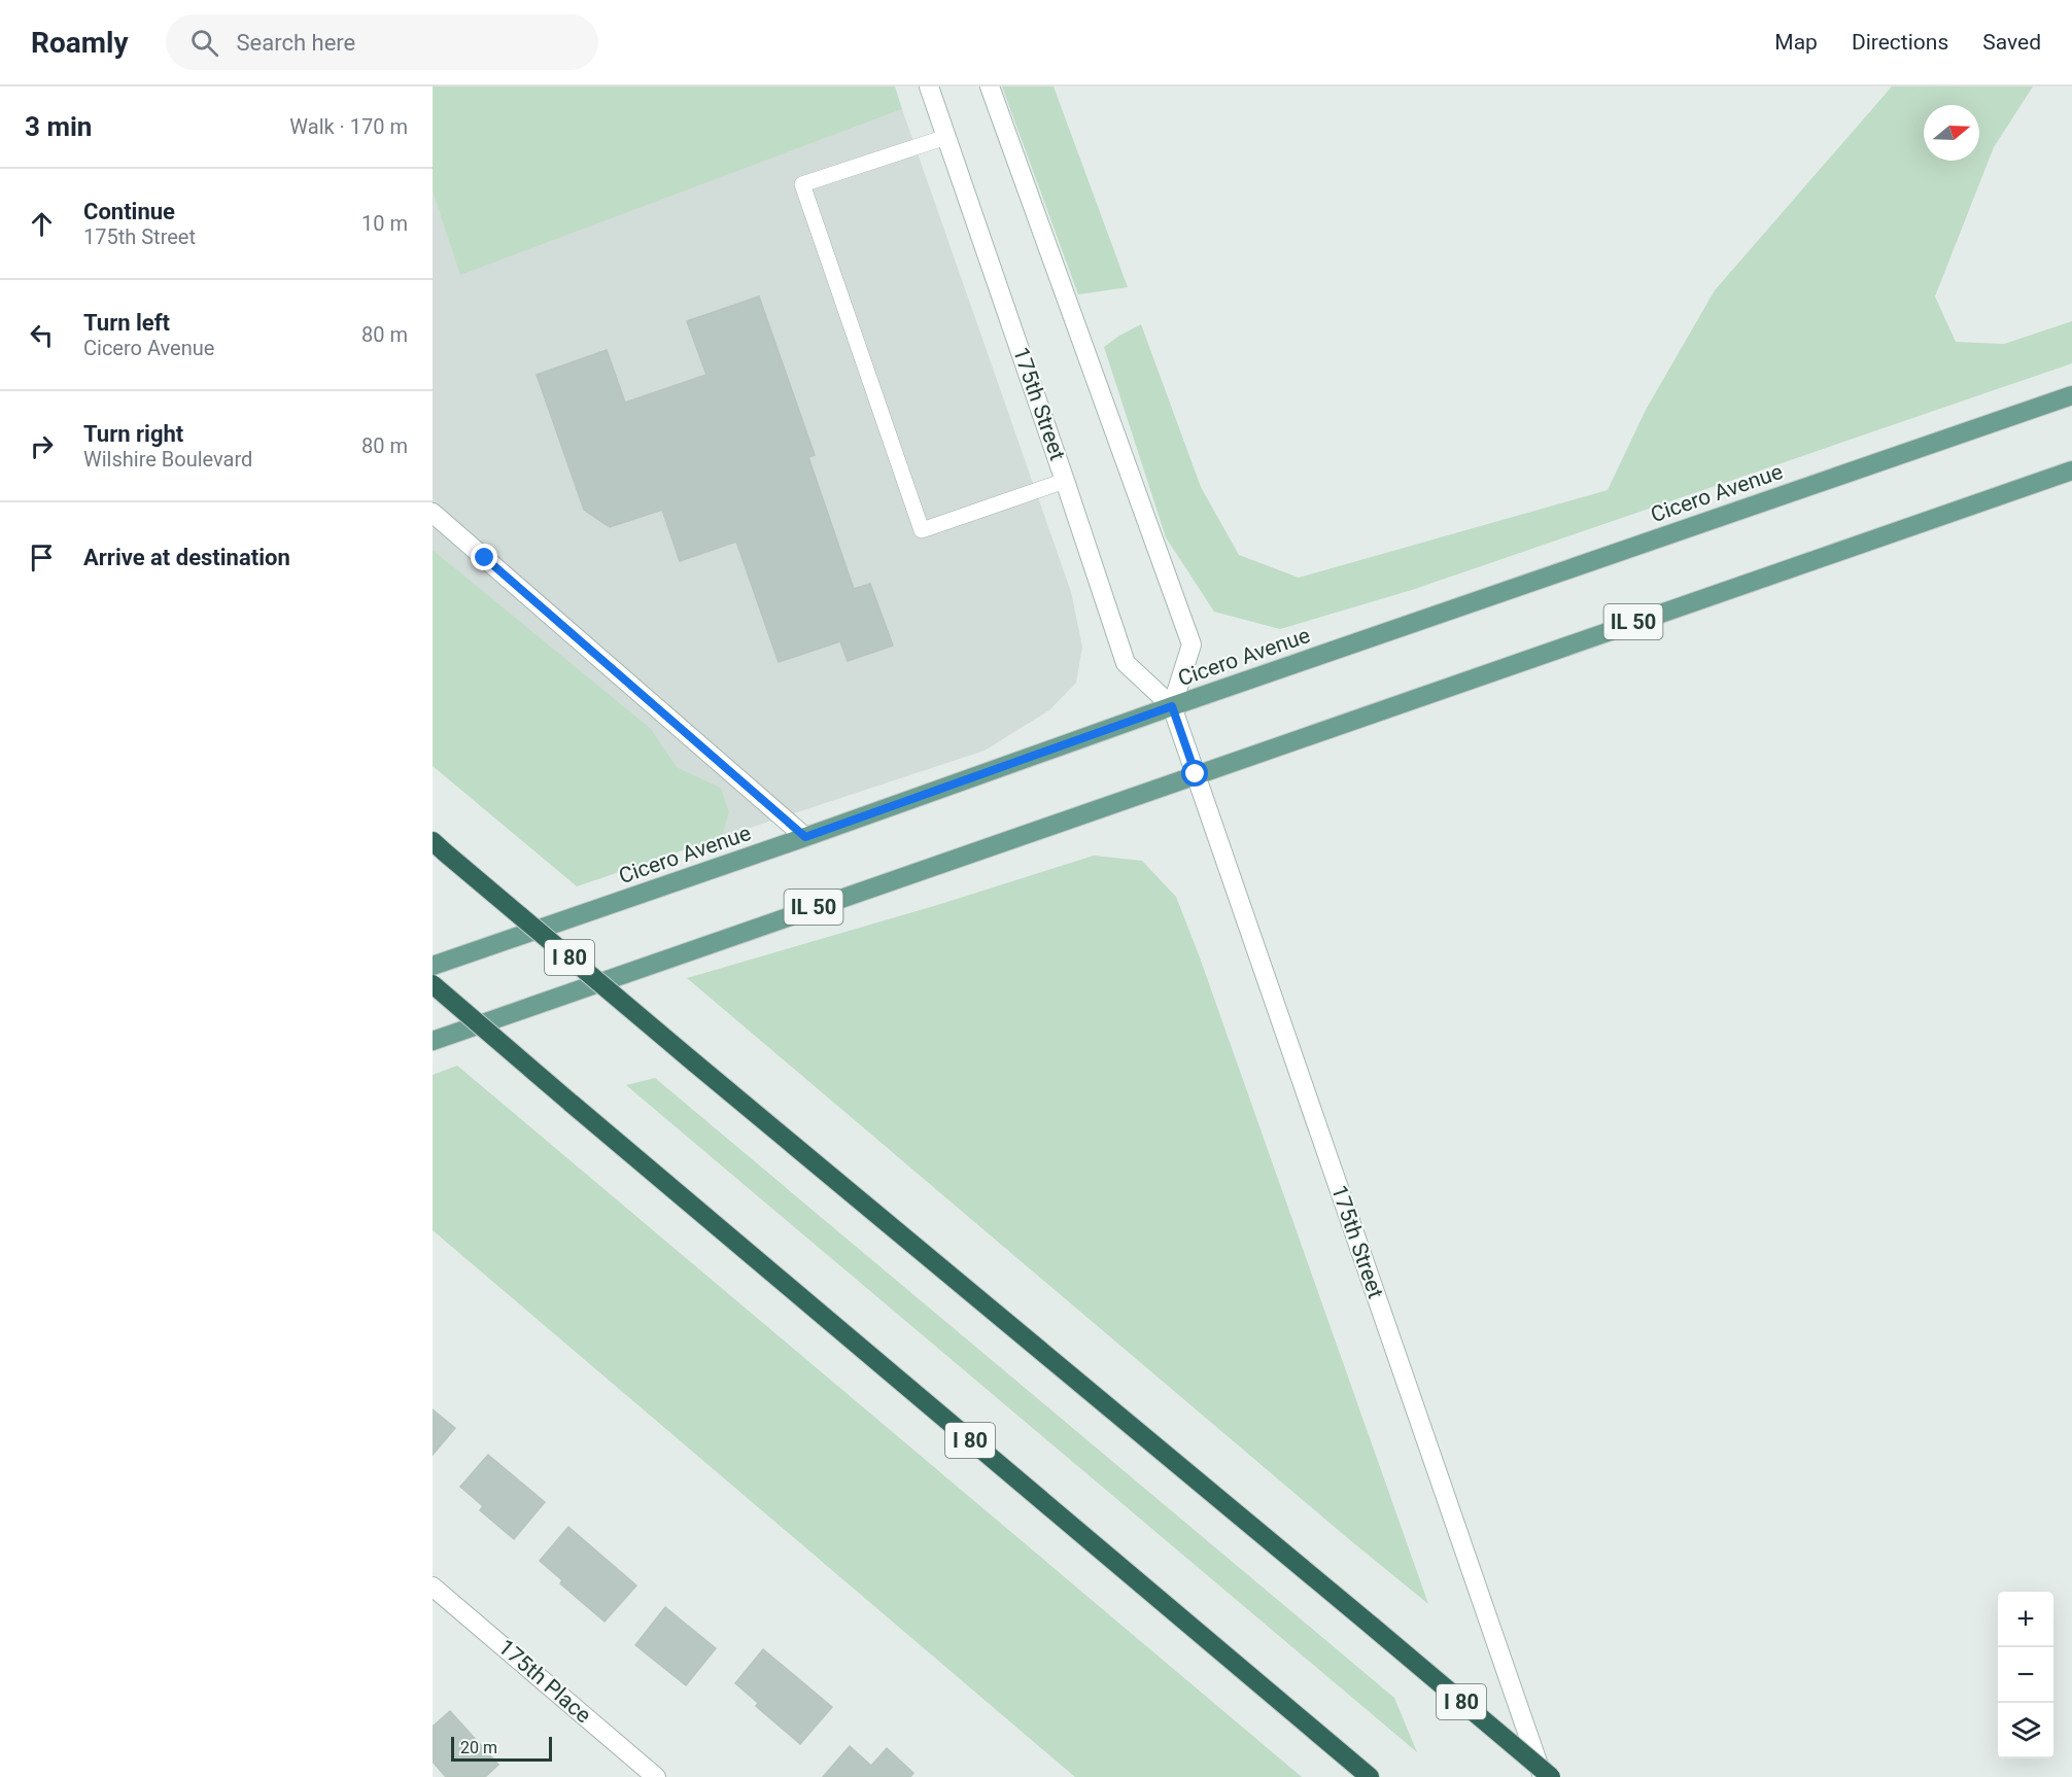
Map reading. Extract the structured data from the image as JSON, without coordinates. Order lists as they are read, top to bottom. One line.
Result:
{"streets":{"highway":["I 80"],"main road":["Cicero Avenue","IL 50"],"street":["175th Street","175th Place"]},"crossings":[["175th Street","Cicero Avenue"],["175th Street","IL 50"]],"scale_bar":"20 m","north":"right","page":{"header":"Roamly","search":"Search here","nav":["Map","Directions","Saved"],"heading":["3 min","Walk · 170 m"],"list":[["Continue","175th Street","10 m"],["Turn left","Cicero Avenue","80 m"],["Turn right","Wilshire Boulevard","80 m"],"Arrive at destination"],"map_buttons":["+","−"],"scale":"20 m"}}
